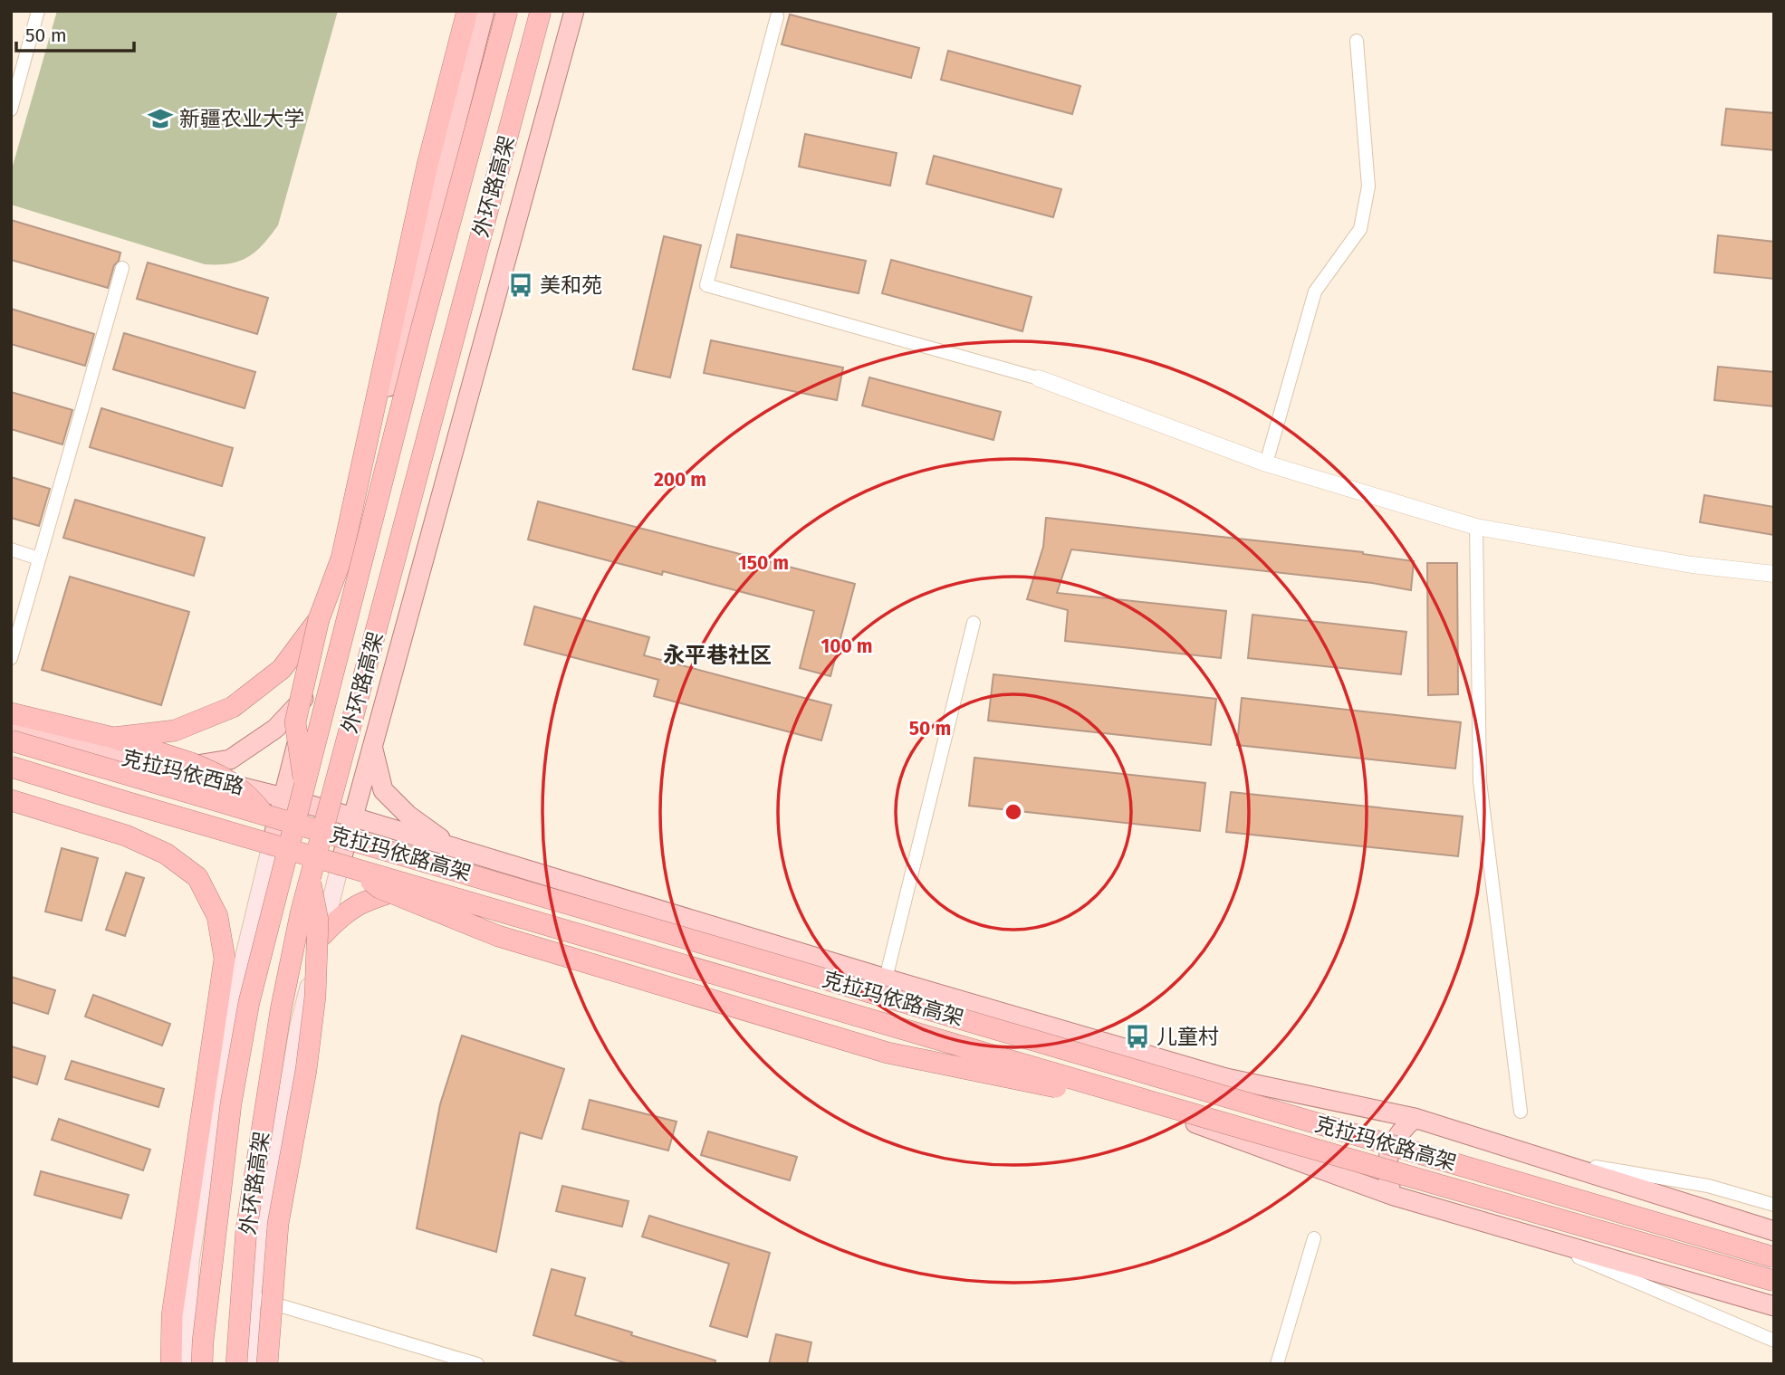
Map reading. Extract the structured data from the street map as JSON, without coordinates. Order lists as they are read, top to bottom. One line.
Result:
{"streets":{"highway":["外环路高架","克拉玛依路高架"],"main road":["克拉玛依西路"]},"crossings":[["克拉玛依西路","克拉玛依路高架"]],"districts":["永平巷社区"],"places":{"school or university":["新疆农业大学"],"bus stop":["美和苑","儿童村"]},"scale_bar":"50 m","rings":["200 m","150 m","100 m","50 m"]}
